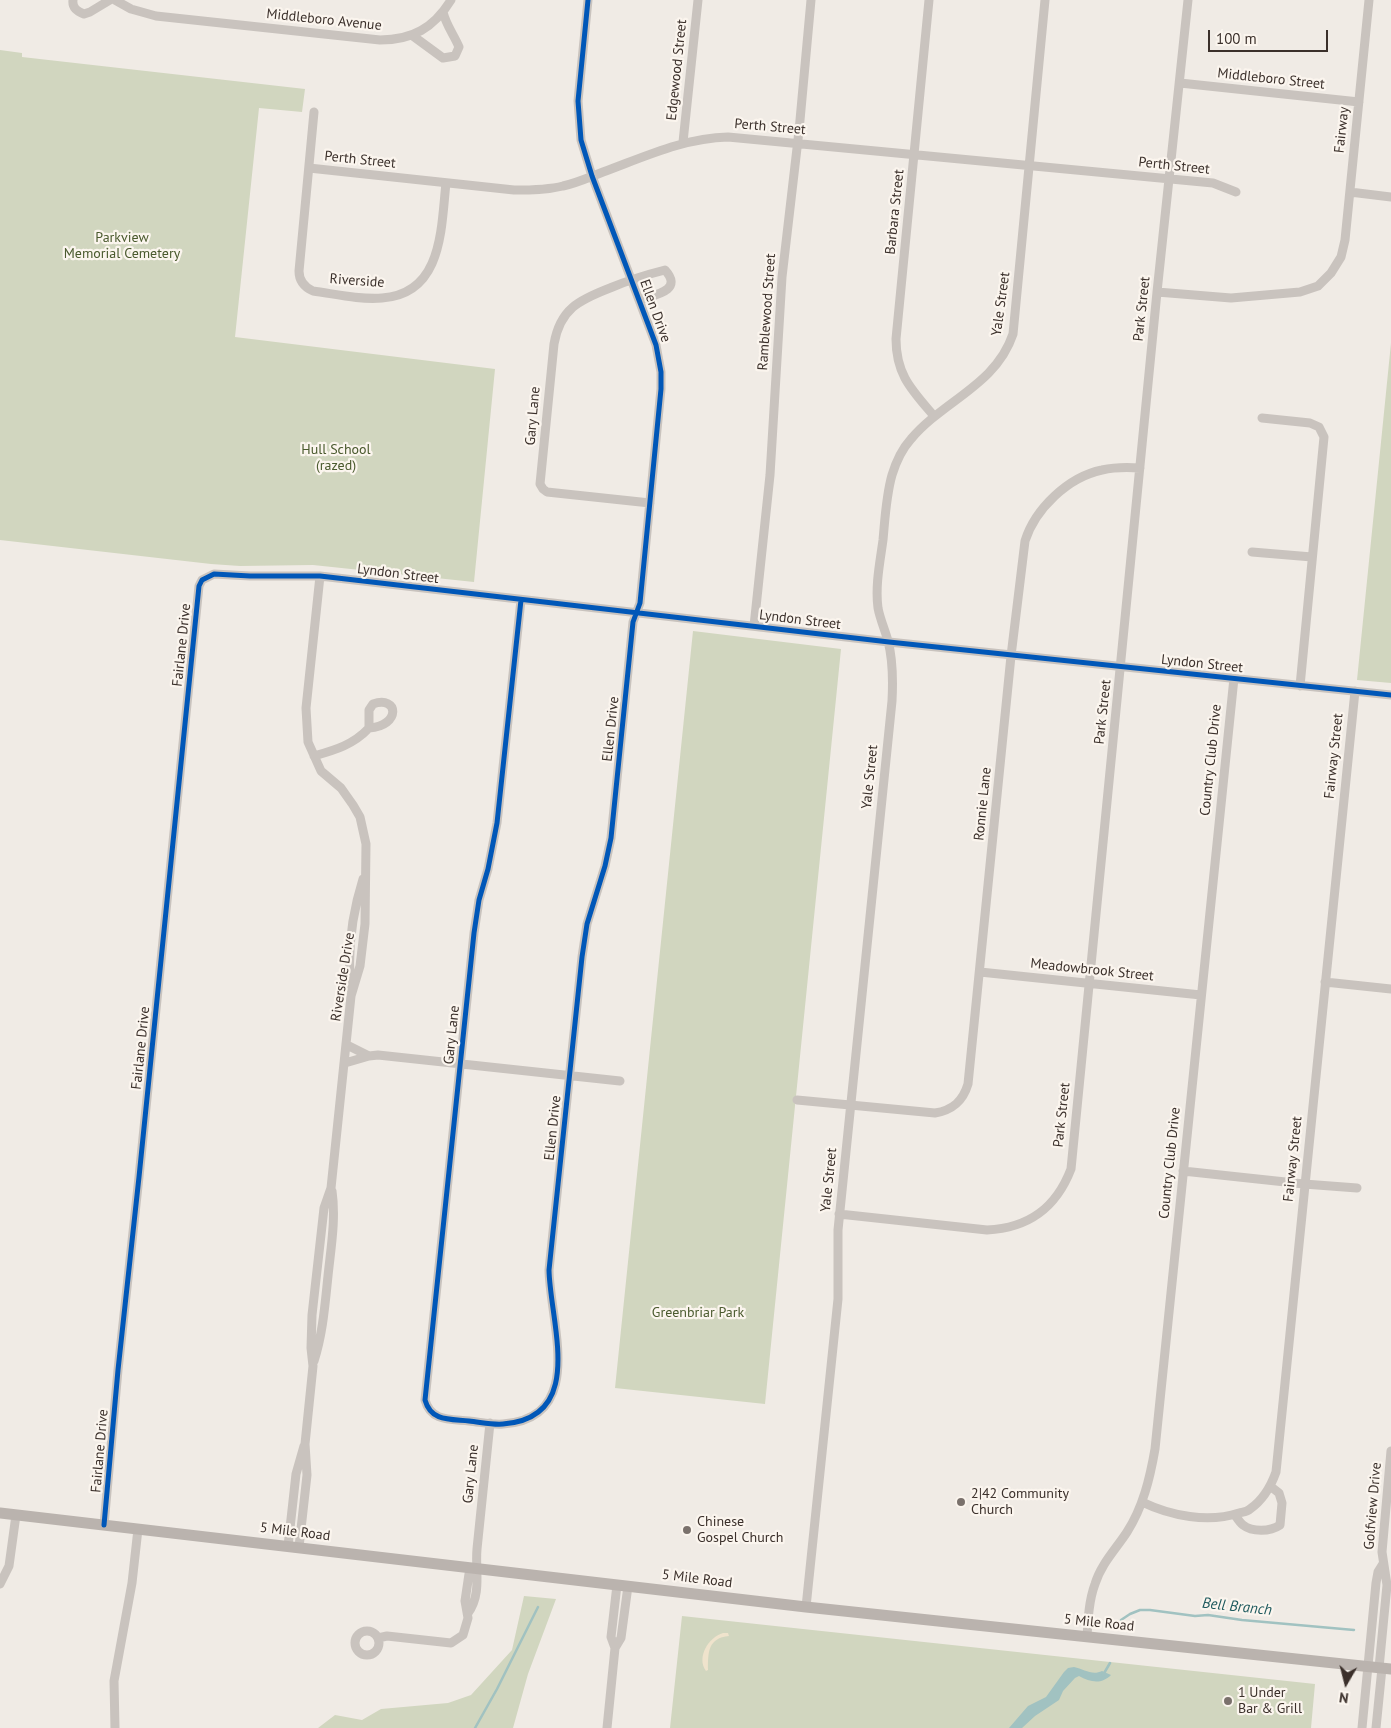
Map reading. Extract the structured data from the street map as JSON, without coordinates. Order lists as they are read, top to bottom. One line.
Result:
{"streets":{"main road":["5 Mile Road"],"street":["Middleboro Avenue","Edgewood Street","Middleboro Street","Perth Street","Fairway","Barbara Street","Riverside","Yale Street","Park Street","Ellen Drive","Ramblewood Street","Gary Lane","Lyndon Street","Fairlane Drive","Fairway Street","Country Club Drive","Ronnie Lane","Meadowbrook Street","Riverside Drive","Golfview Drive"]},"crossings":[["Edgewood Street","Perth Street"],["Middleboro Street","Fairway"],["Middleboro Street","Park Street"],["Perth Street","Barbara Street"],["Perth Street","Riverside"],["Perth Street","Yale Street"],["Perth Street","Park Street"],["Perth Street","Ellen Drive"],["Perth Street","Ramblewood Street"],["Fairway","Park Street"],["Barbara Street","Yale Street"],["Yale Street","Park Street"],["Yale Street","Lyndon Street"],["Yale Street","Ronnie Lane"],["Yale Street","5 Mile Road"],["Park Street","Lyndon Street"],["Park Street","Ronnie Lane"],["Park Street","Meadowbrook Street"],["Ellen Drive","Gary Lane"],["Ellen Drive","Lyndon Street"],["Ramblewood Street","Lyndon Street"],["Gary Lane","Lyndon Street"],["Gary Lane","5 Mile Road"],["Lyndon Street","Fairlane Drive"],["Lyndon Street","Fairway Street"],["Lyndon Street","Country Club Drive"],["Lyndon Street","Ronnie Lane"],["Lyndon Street","Riverside Drive"],["Fairlane Drive","5 Mile Road"],["Fairway Street","Country Club Drive"],["Country Club Drive","Meadowbrook Street"],["Country Club Drive","5 Mile Road"],["Ronnie Lane","Meadowbrook Street"],["Riverside Drive","5 Mile Road"],["Golfview Drive","5 Mile Road"]],"water":["Bell Branch"],"parks":["Parkview Memorial Cemetery","Hull School (razed)","Greenbriar Park"],"places":["2|42 Community Church","Chinese Gospel Church","1 Under Bar & Grill"],"scale_bar":"100 m","north":"bottom"}
